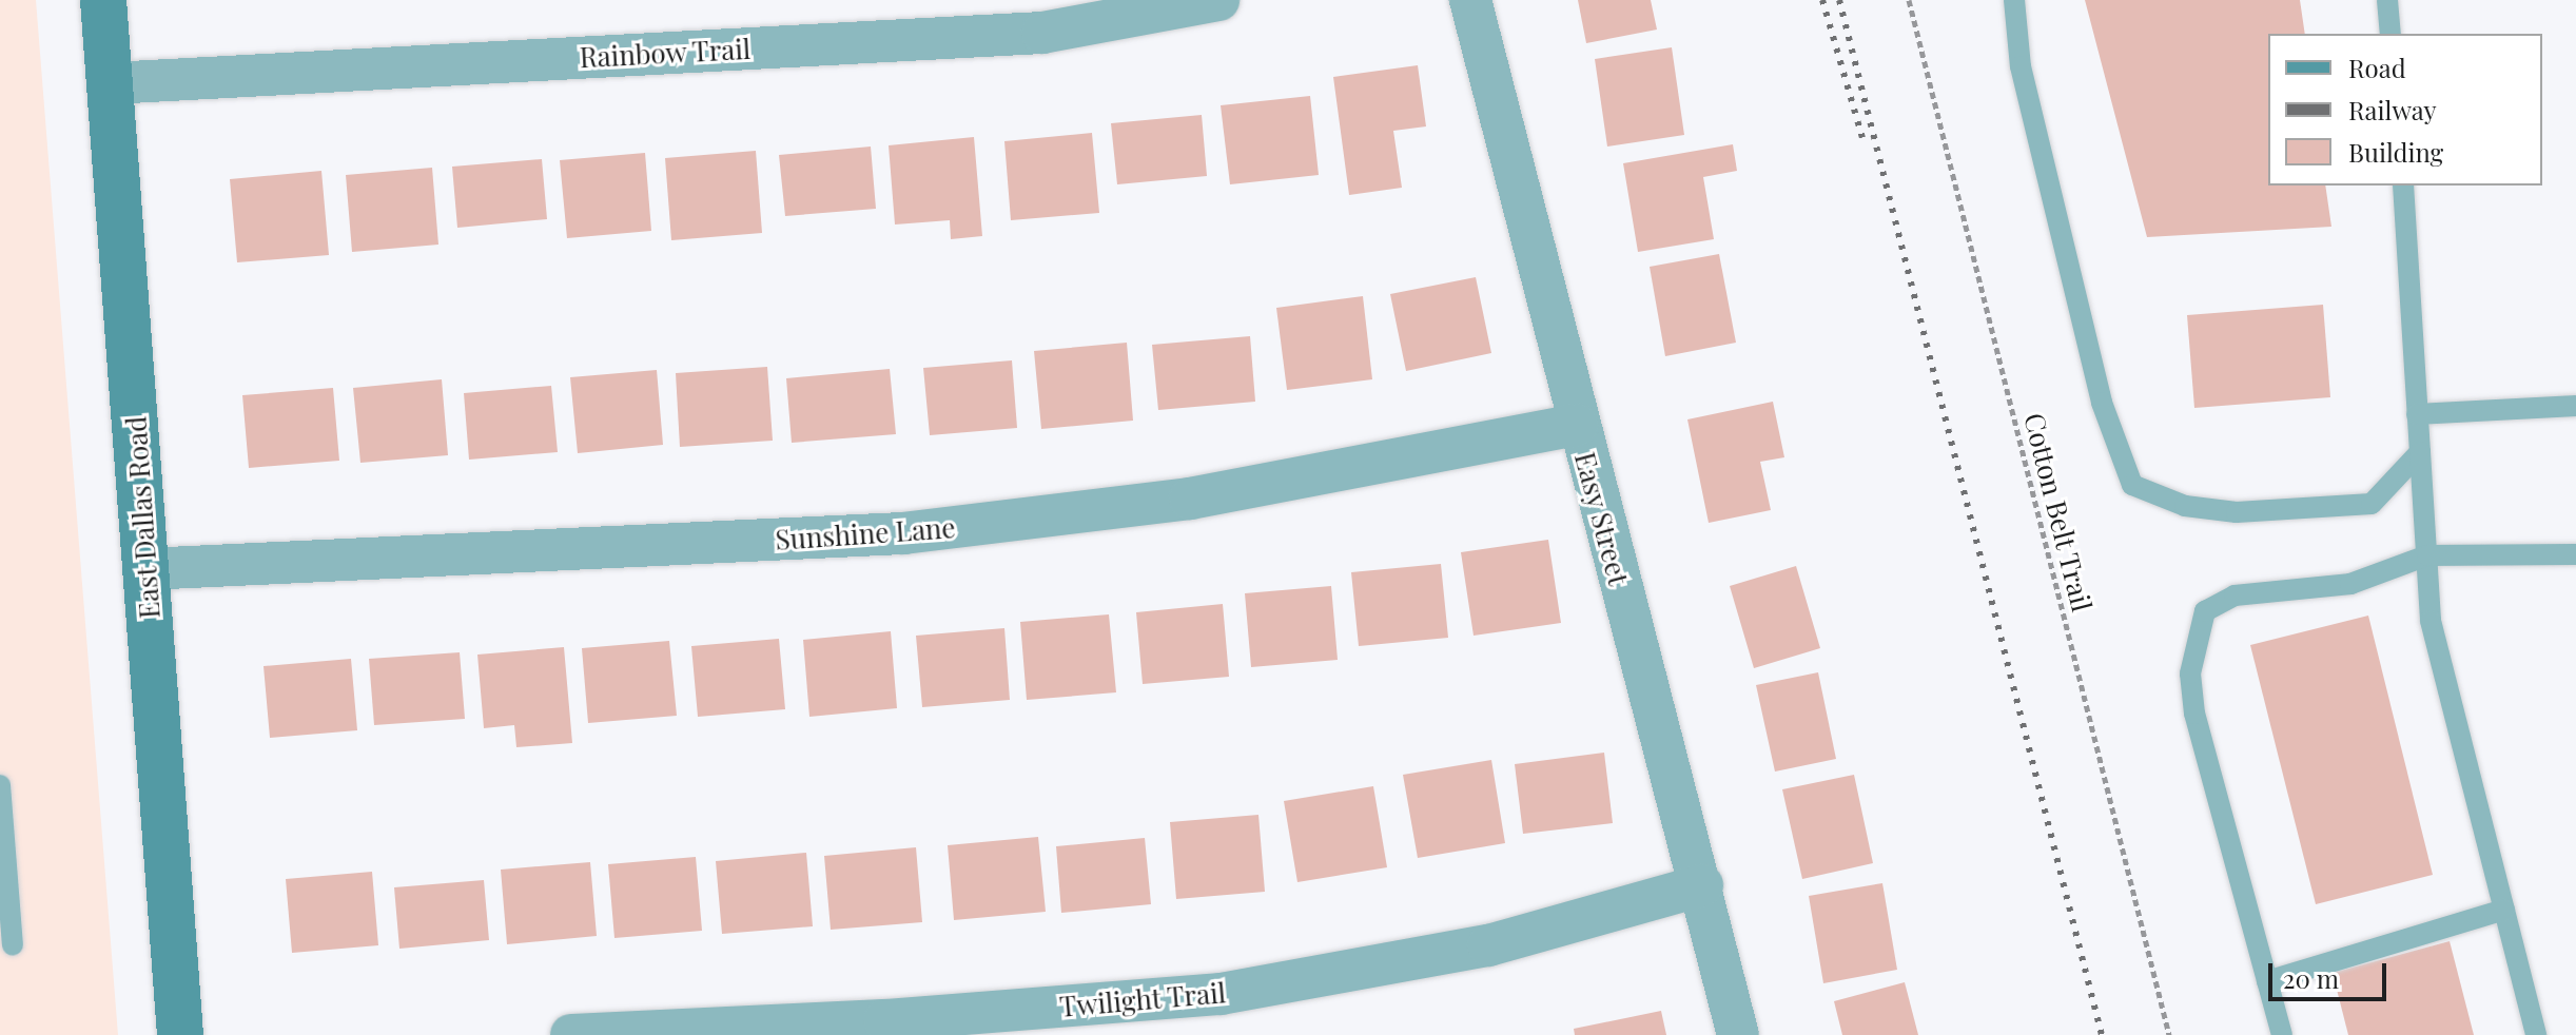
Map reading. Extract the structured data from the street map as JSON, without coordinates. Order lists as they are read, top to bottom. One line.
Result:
{"streets":{"main road":["East Dallas Road"],"street":["Rainbow Trail","Easy Street","Sunshine Lane","Twilight Trail"],"path":["Cotton Belt Trail"]},"crossings":[["Rainbow Trail","East Dallas Road"],["East Dallas Road","Sunshine Lane"],["Easy Street","Sunshine Lane"],["Easy Street","Twilight Trail"]],"legend":["Road","Railway","Building"],"scale_bar":"20 m"}
